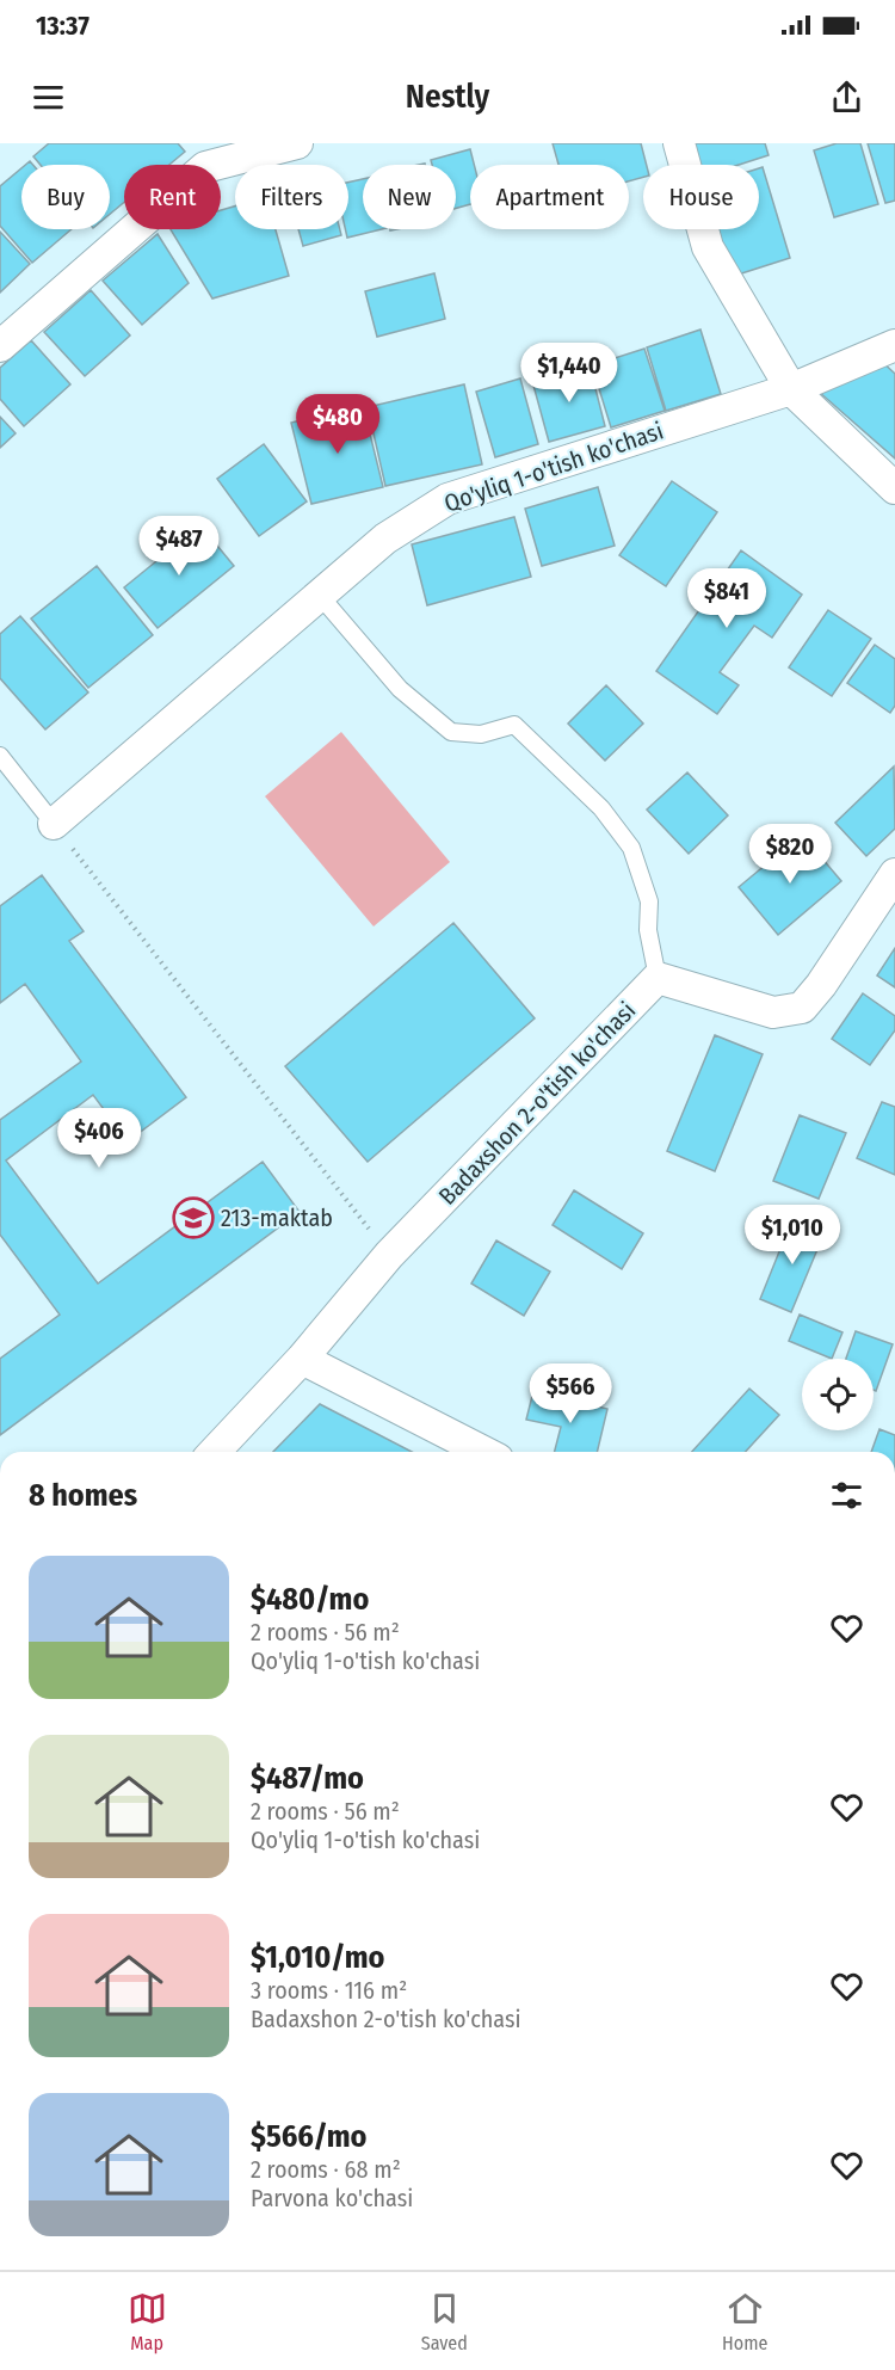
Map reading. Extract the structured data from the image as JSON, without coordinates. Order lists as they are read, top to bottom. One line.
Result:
{"streets":{"street":["Qo'yliq 1-o'tish ko'chasi","Badaxshon 2-o'tish ko'chasi"]},"places":{"school or university":["213-maktab"]},"page":{"status":"13:37","header":"Nestly","chip":["Buy","Rent","Filters","New","Apartment","House"],"price":["$1,440","$480","$487","$841","$820","$406","$1,010","$566"],"heading":"8 homes","list":[{"name":"$480/mo","note":"2 rooms · 56 m² · Qo'yliq 1-o'tish ko'chasi"},{"name":"$487/mo","note":"2 rooms · 56 m² · Qo'yliq 1-o'tish ko'chasi"},{"name":"$1,010/mo","note":"3 rooms · 116 m² · Badaxshon 2-o'tish ko'chasi"},{"name":"$566/mo","note":"2 rooms · 68 m² · Parvona ko'chasi"}],"tabs":["Map","Saved","Home"]}}
